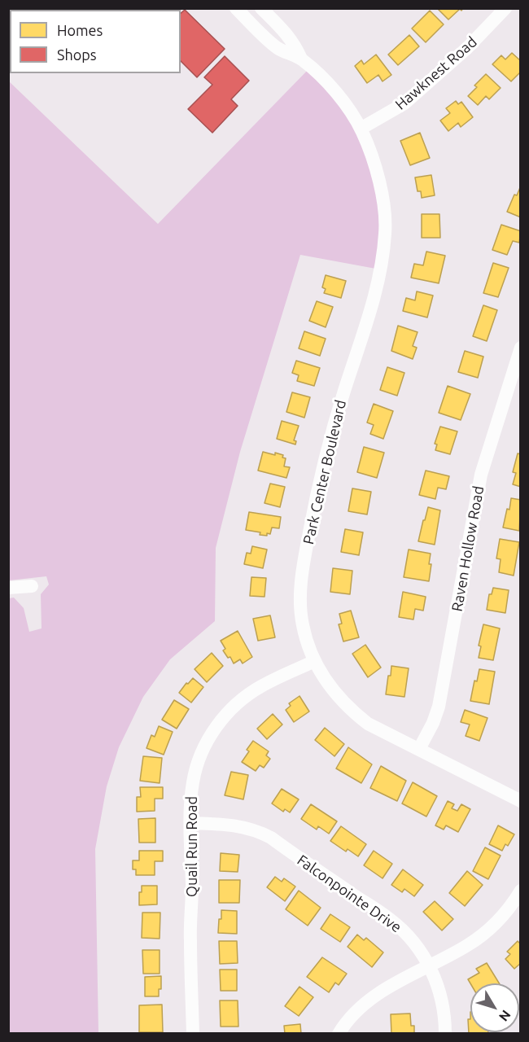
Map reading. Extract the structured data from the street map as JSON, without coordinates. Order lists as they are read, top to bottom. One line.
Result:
{"streets":{"street":["Hawknest Road","Park Center Boulevard","Raven Hollow Road","Quail Run Road","Falconpointe Drive"]},"crossings":[["Hawknest Road","Park Center Boulevard"],["Park Center Boulevard","Raven Hollow Road"],["Park Center Boulevard","Quail Run Road"],["Quail Run Road","Falconpointe Drive"]],"legend":["Homes","Shops"],"north":"bottom right"}
